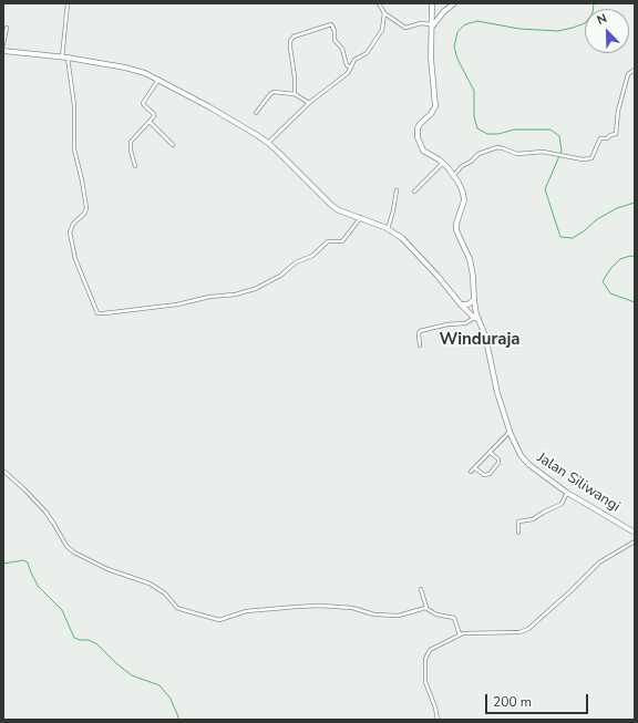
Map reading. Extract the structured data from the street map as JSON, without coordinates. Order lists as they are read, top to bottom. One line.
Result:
{"streets":{"main road":["Jalan Siliwangi"]},"districts":["Winduraja"],"scale_bar":"200 m","north":"top left"}
